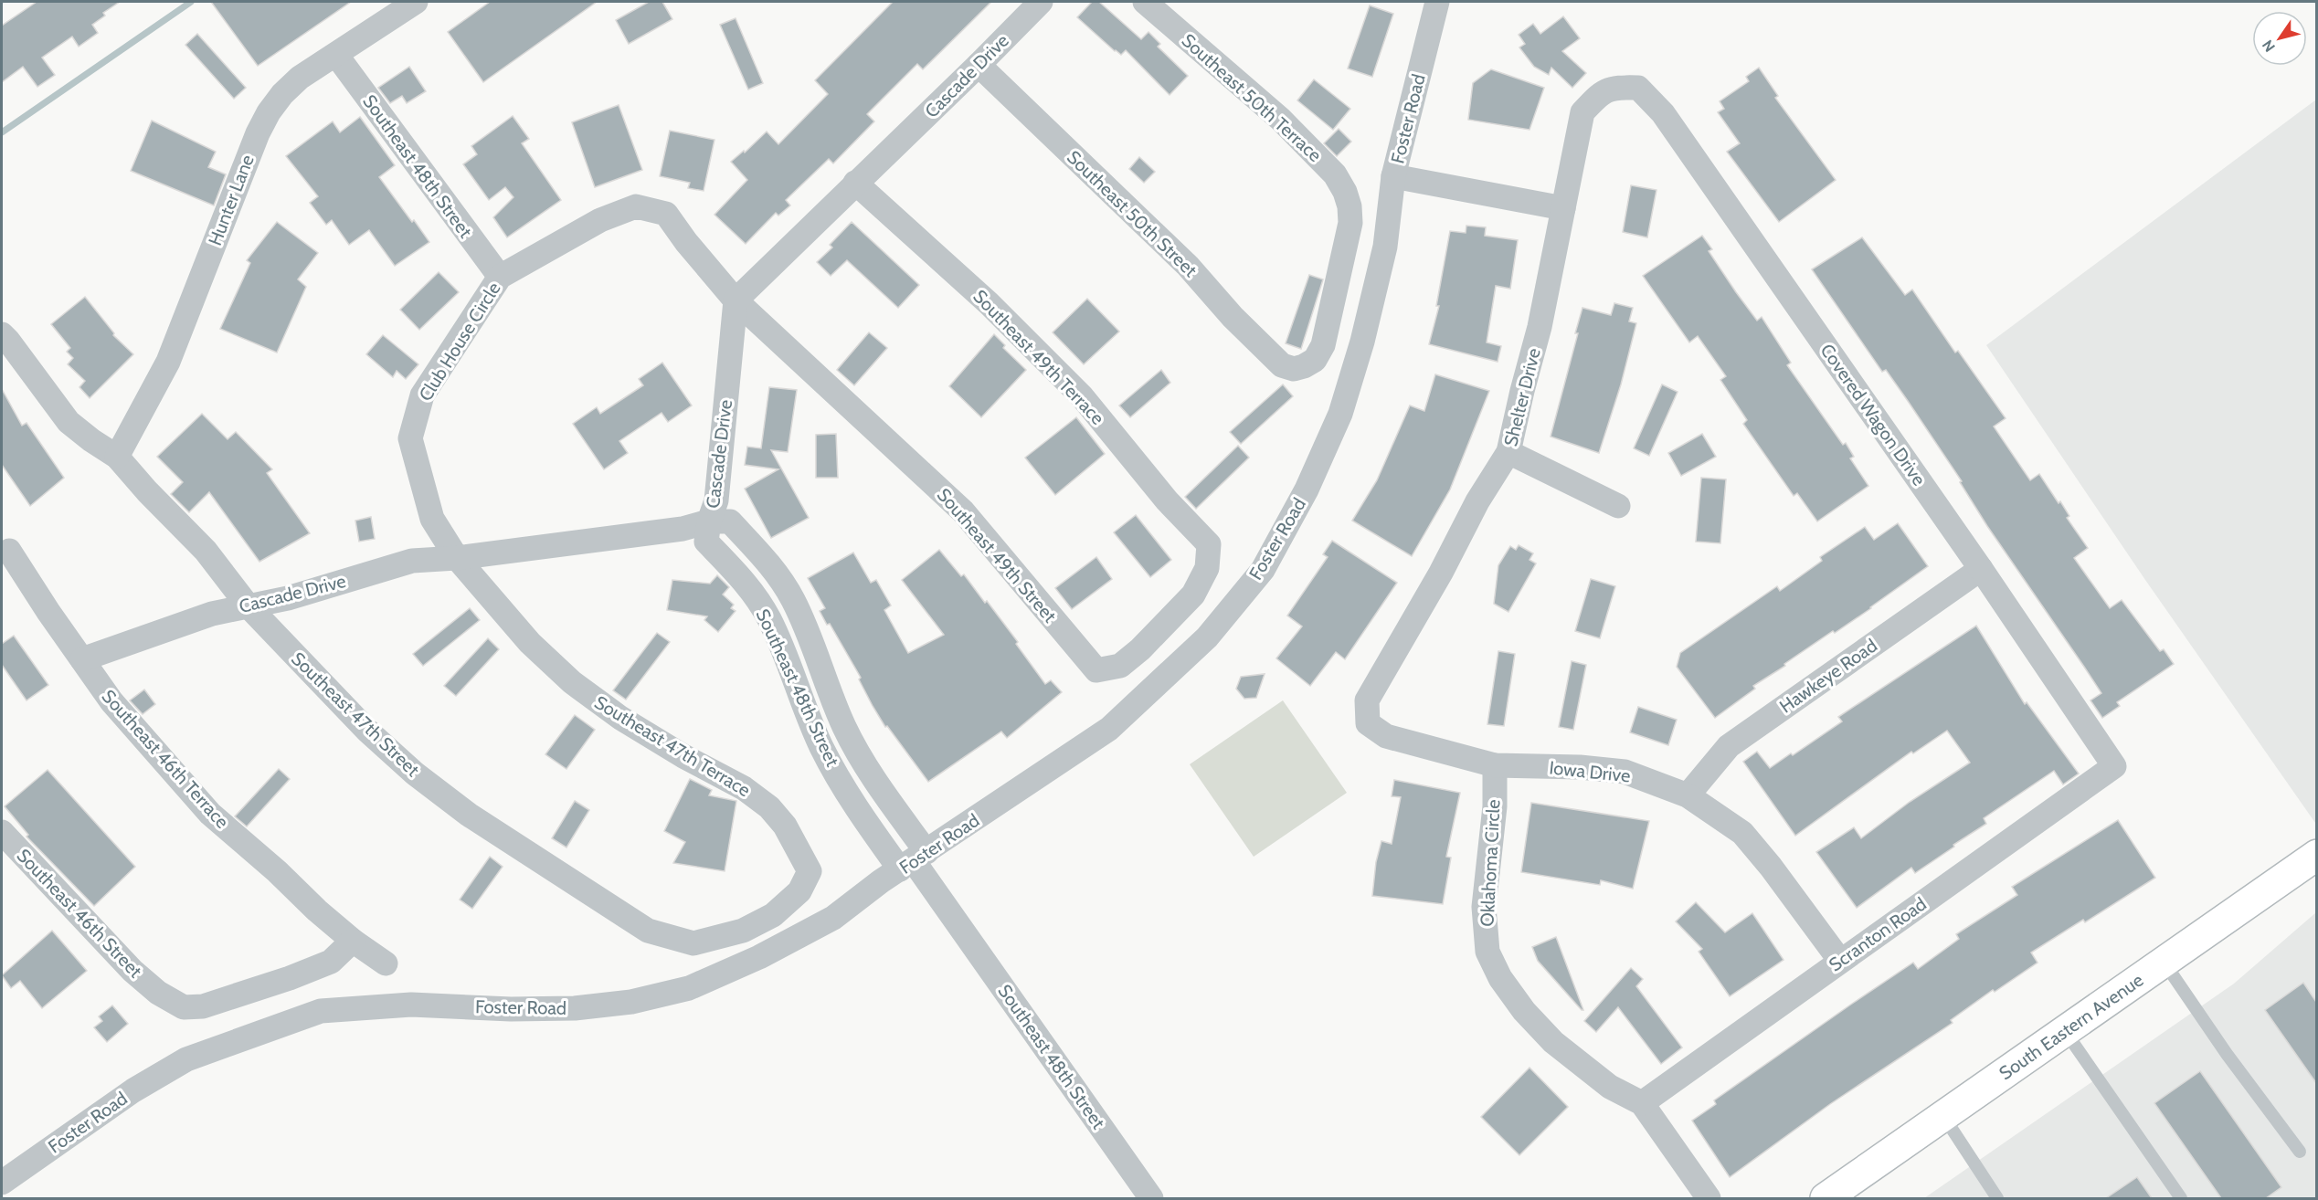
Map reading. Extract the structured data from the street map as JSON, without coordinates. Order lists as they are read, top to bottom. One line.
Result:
{"streets":{"main road":["South Eastern Avenue"],"street":["Cascade Drive","Southeast 50th Terrace","Foster Road","Southeast 48th Street","Hunter Lane","Southeast 50th Street","Club House Circle","Southeast 49th Terrace","Shelter Drive","Covered Wagon Drive","Southeast 49th Street","Hawkeye Road","Southeast 47th Street","Southeast 47th Terrace","Southeast 46th Terrace","Iowa Drive","Oklahoma Circle","Southeast 46th Street","Scranton Road"]},"crossings":[["Cascade Drive","Southeast 48th Street"],["Cascade Drive","Southeast 50th Street"],["Cascade Drive","Club House Circle"],["Cascade Drive","Southeast 49th Terrace"],["Cascade Drive","Southeast 49th Street"],["Cascade Drive","Southeast 47th Street"],["Cascade Drive","Southeast 47th Terrace"],["Cascade Drive","Southeast 46th Terrace"],["Southeast 50th Terrace","Southeast 50th Street"],["Foster Road","Southeast 48th Street"],["Southeast 48th Street","Hunter Lane"],["Southeast 48th Street","Club House Circle"],["Hunter Lane","Southeast 47th Street"],["Club House Circle","Southeast 49th Street"],["Club House Circle","Southeast 47th Terrace"],["Southeast 49th Terrace","Southeast 49th Street"],["Shelter Drive","Covered Wagon Drive"],["Shelter Drive","Iowa Drive"],["Covered Wagon Drive","Hawkeye Road"],["Covered Wagon Drive","Scranton Road"],["Hawkeye Road","Iowa Drive"],["Southeast 47th Street","Southeast 47th Terrace"],["Southeast 46th Terrace","Southeast 46th Street"],["Iowa Drive","Oklahoma Circle"],["Iowa Drive","Scranton Road"],["Oklahoma Circle","Scranton Road"]],"north":"bottom left"}
